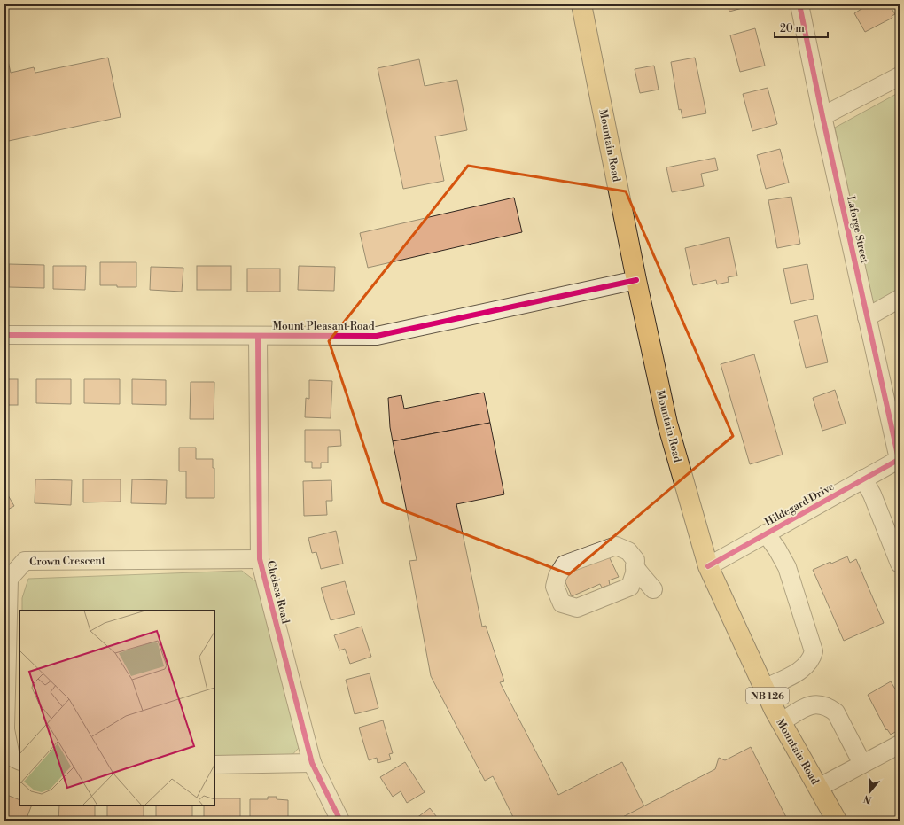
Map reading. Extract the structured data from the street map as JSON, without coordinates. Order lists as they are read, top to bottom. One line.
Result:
{"streets":{"main road":["Mountain Road","NB 126"],"street":["Laforge Street","Mount Pleasant Road","Hildegard Drive","Crown Crescent","Chelsea Road"]},"crossings":[["Mountain Road","Mount Pleasant Road"],["Mountain Road","Hildegard Drive"],["Laforge Street","Hildegard Drive"],["Mount Pleasant Road","Chelsea Road"],["Crown Crescent","Chelsea Road"]],"scale_bar":"20 m","north":"bottom"}
